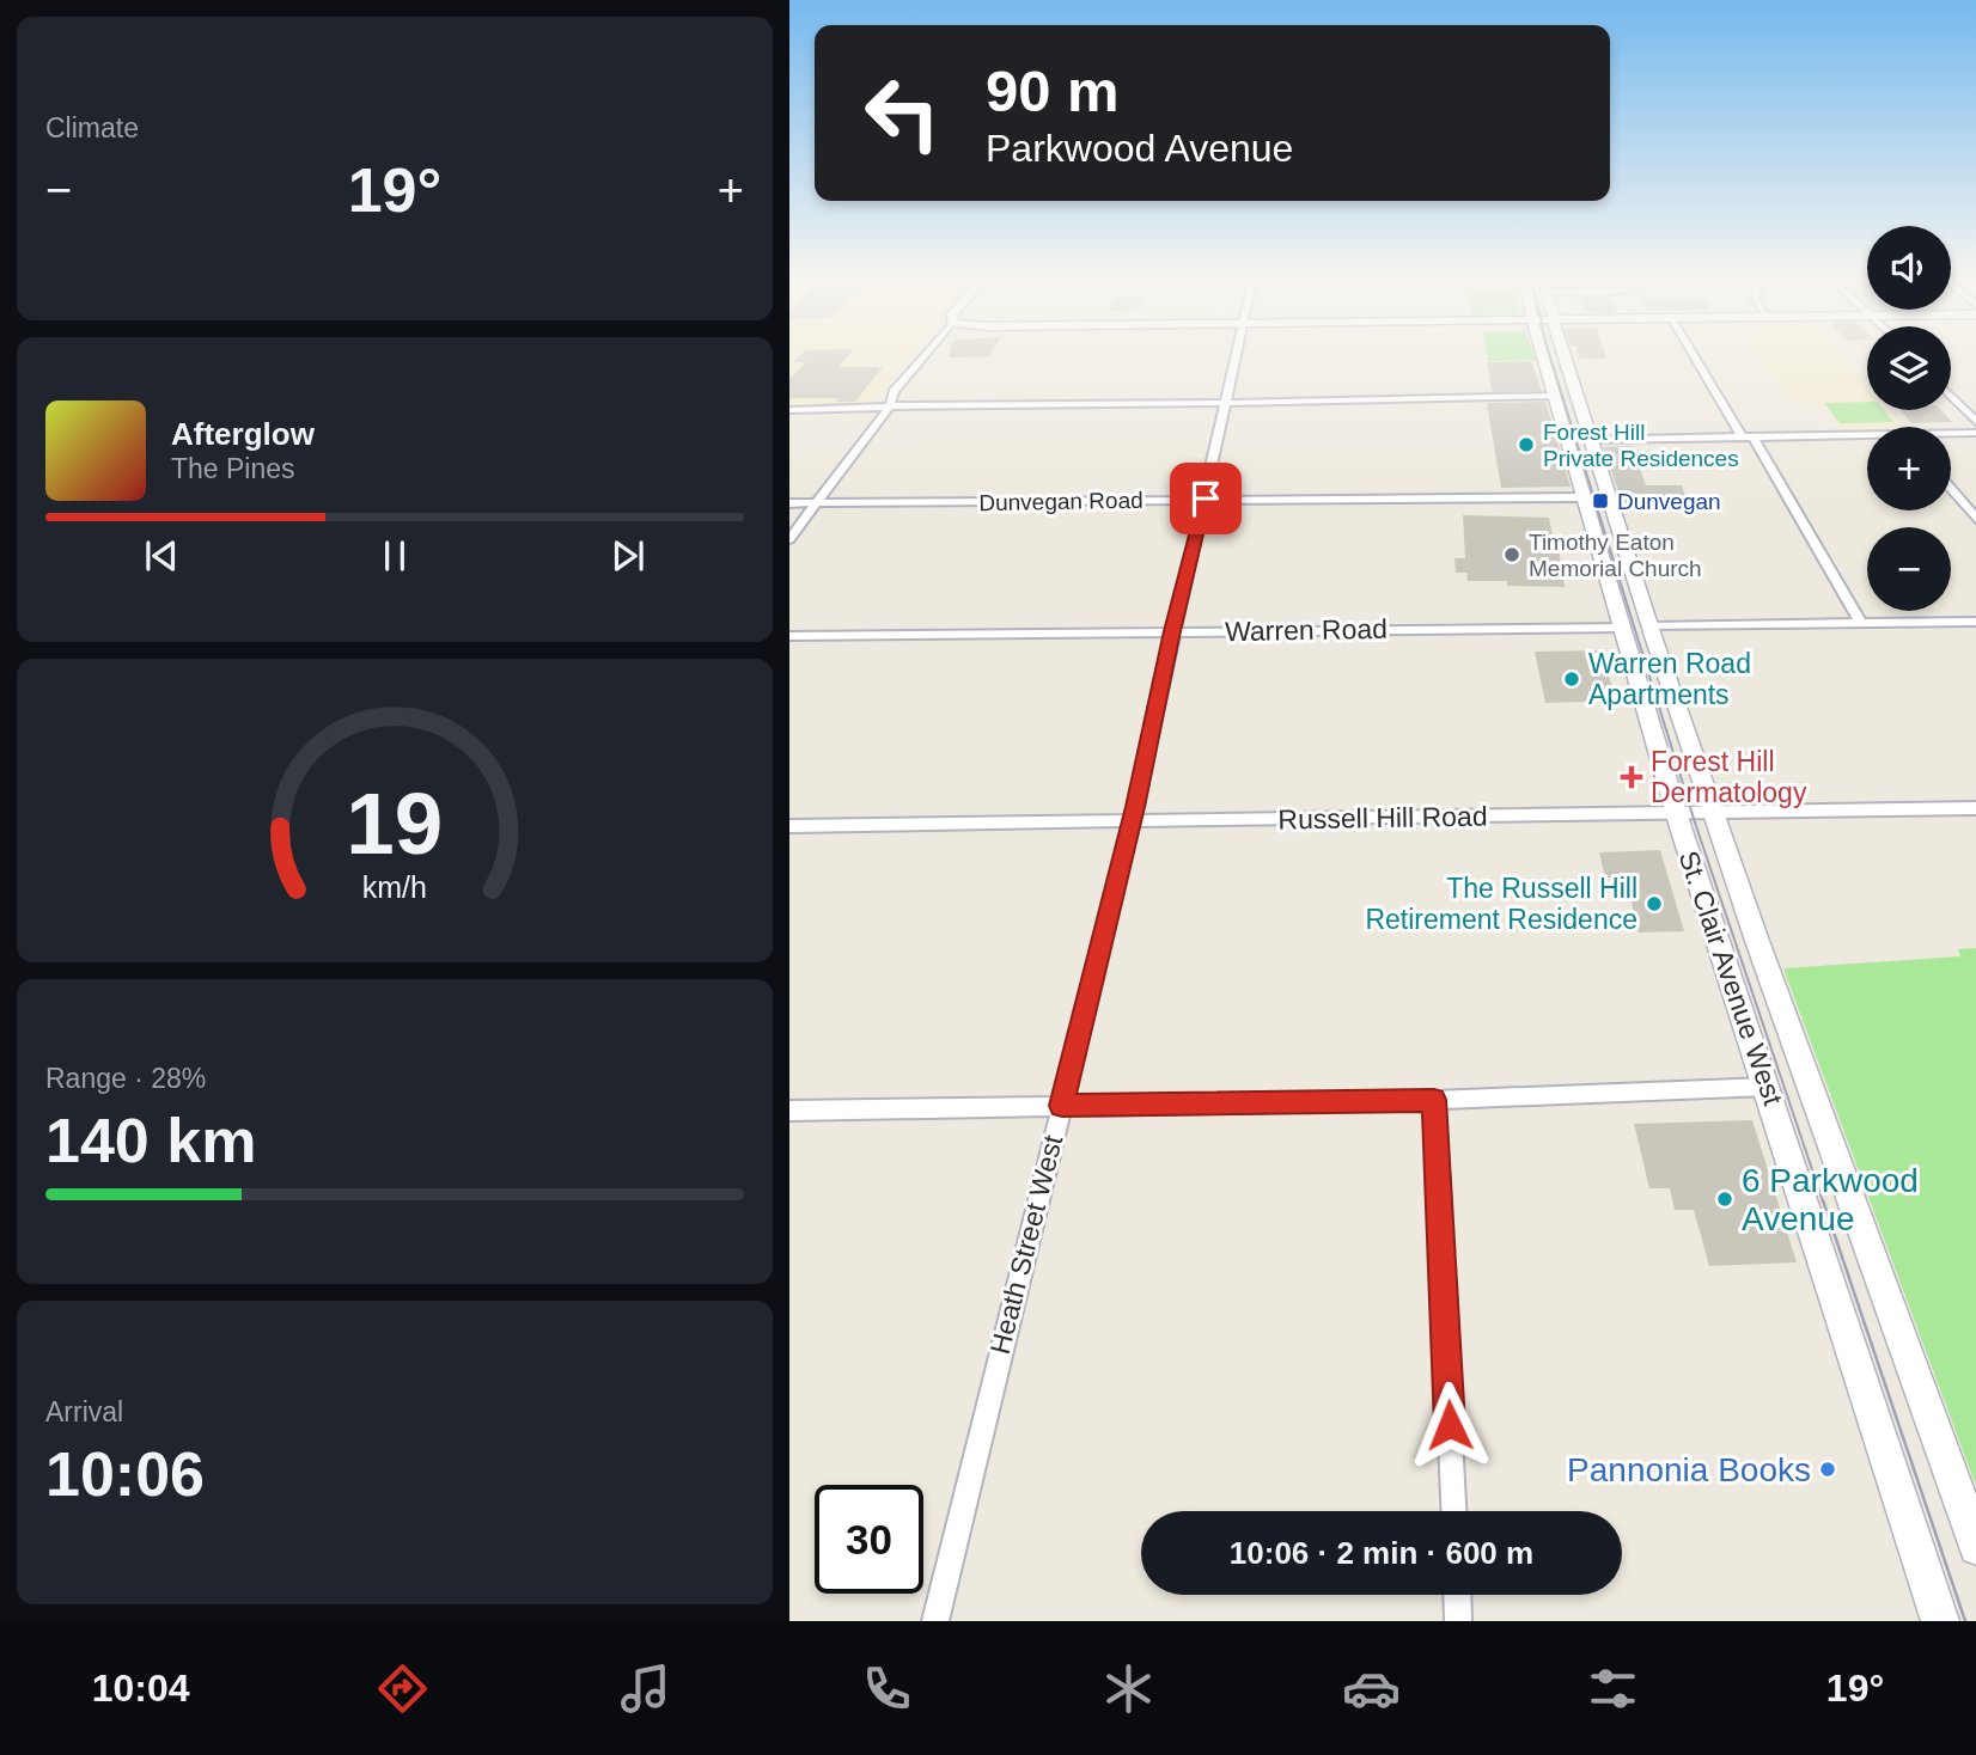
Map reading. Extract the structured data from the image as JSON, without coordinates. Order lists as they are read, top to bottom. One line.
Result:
{"streets":{"main road":["St. Clair Avenue West"],"street":["Dunvegan Road","Warren Road","Russell Hill Road","Heath Street West"]},"crossings":[["Dunvegan Road","St. Clair Avenue West"],["Dunvegan Road","Heath Street West"],["Warren Road","St. Clair Avenue West"],["Warren Road","Heath Street West"],["Russell Hill Road","St. Clair Avenue West"],["Russell Hill Road","Heath Street West"]],"places":{"other":["Forest Hill Private Residences","Timothy Eaton Memorial Church","Warren Road Apartments","The Russell Hill Retirement Residence","6 Parkwood Avenue","Pannonia Books"],"transit":["Dunvegan"],"health":["Forest Hill Dermatology"]},"page":{"tile":["Climate",["Range · 28%","140 km"],["Arrival","10:06"]],"turn":["90 m","Parkwood Avenue"],"heat":["−","19°","+"],"map_buttons":["+","−"],"song":["Afterglow","The Pines"],"limit":"30","trip":"10:06 · 2 min · 600 m","tabs":["10:04","19°"],"gauge":["19","km/h"]}}
